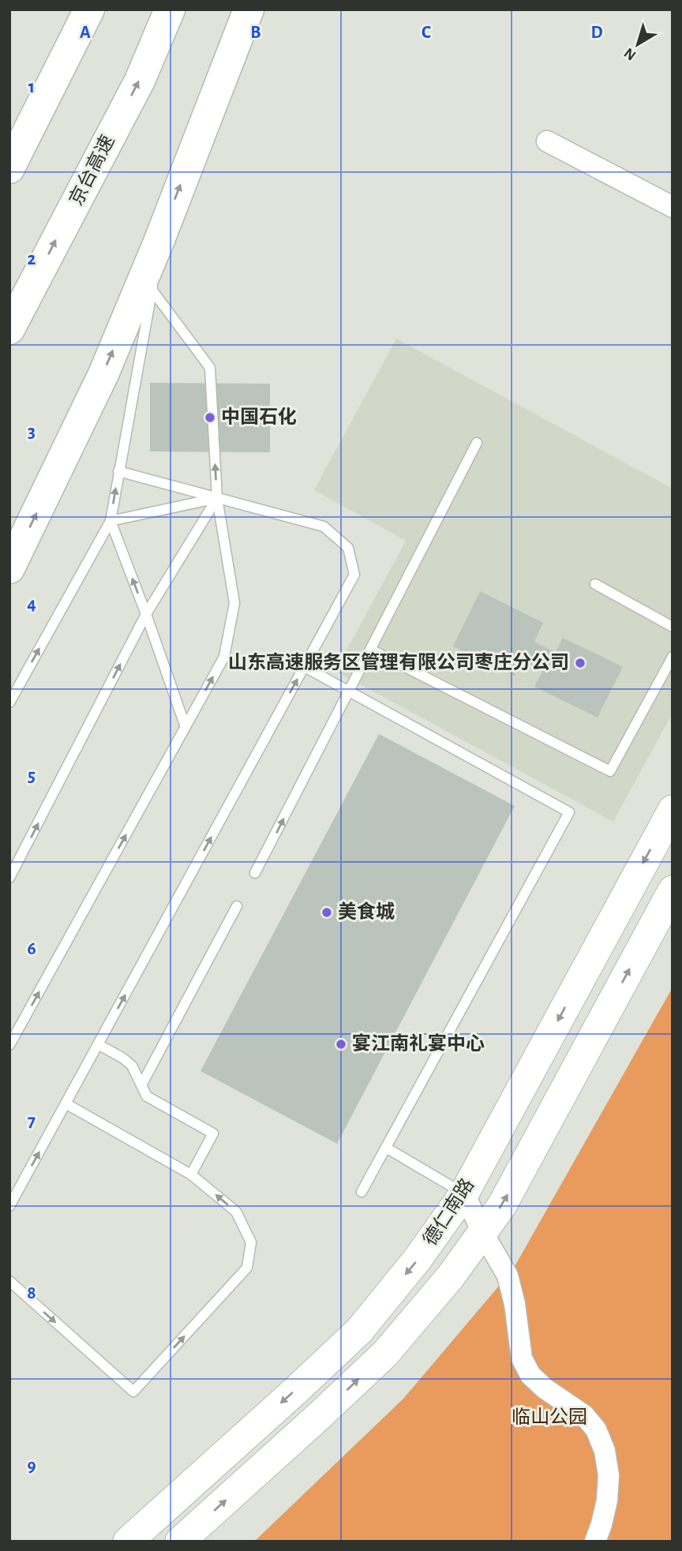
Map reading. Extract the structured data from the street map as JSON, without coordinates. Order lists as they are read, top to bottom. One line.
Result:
{"streets":{"highway":["京台高速"],"main road":["德仁南路"]},"parks":["临山公园"],"places":["中国石化","山东高速服务区管理有限公司枣庄分公司","美食城","宴江南礼宴中心"],"north":"bottom left","grid":{"columns":["A","B","C","D"],"rows":["1","2","3","4","5","6","7","8","9"]}}
